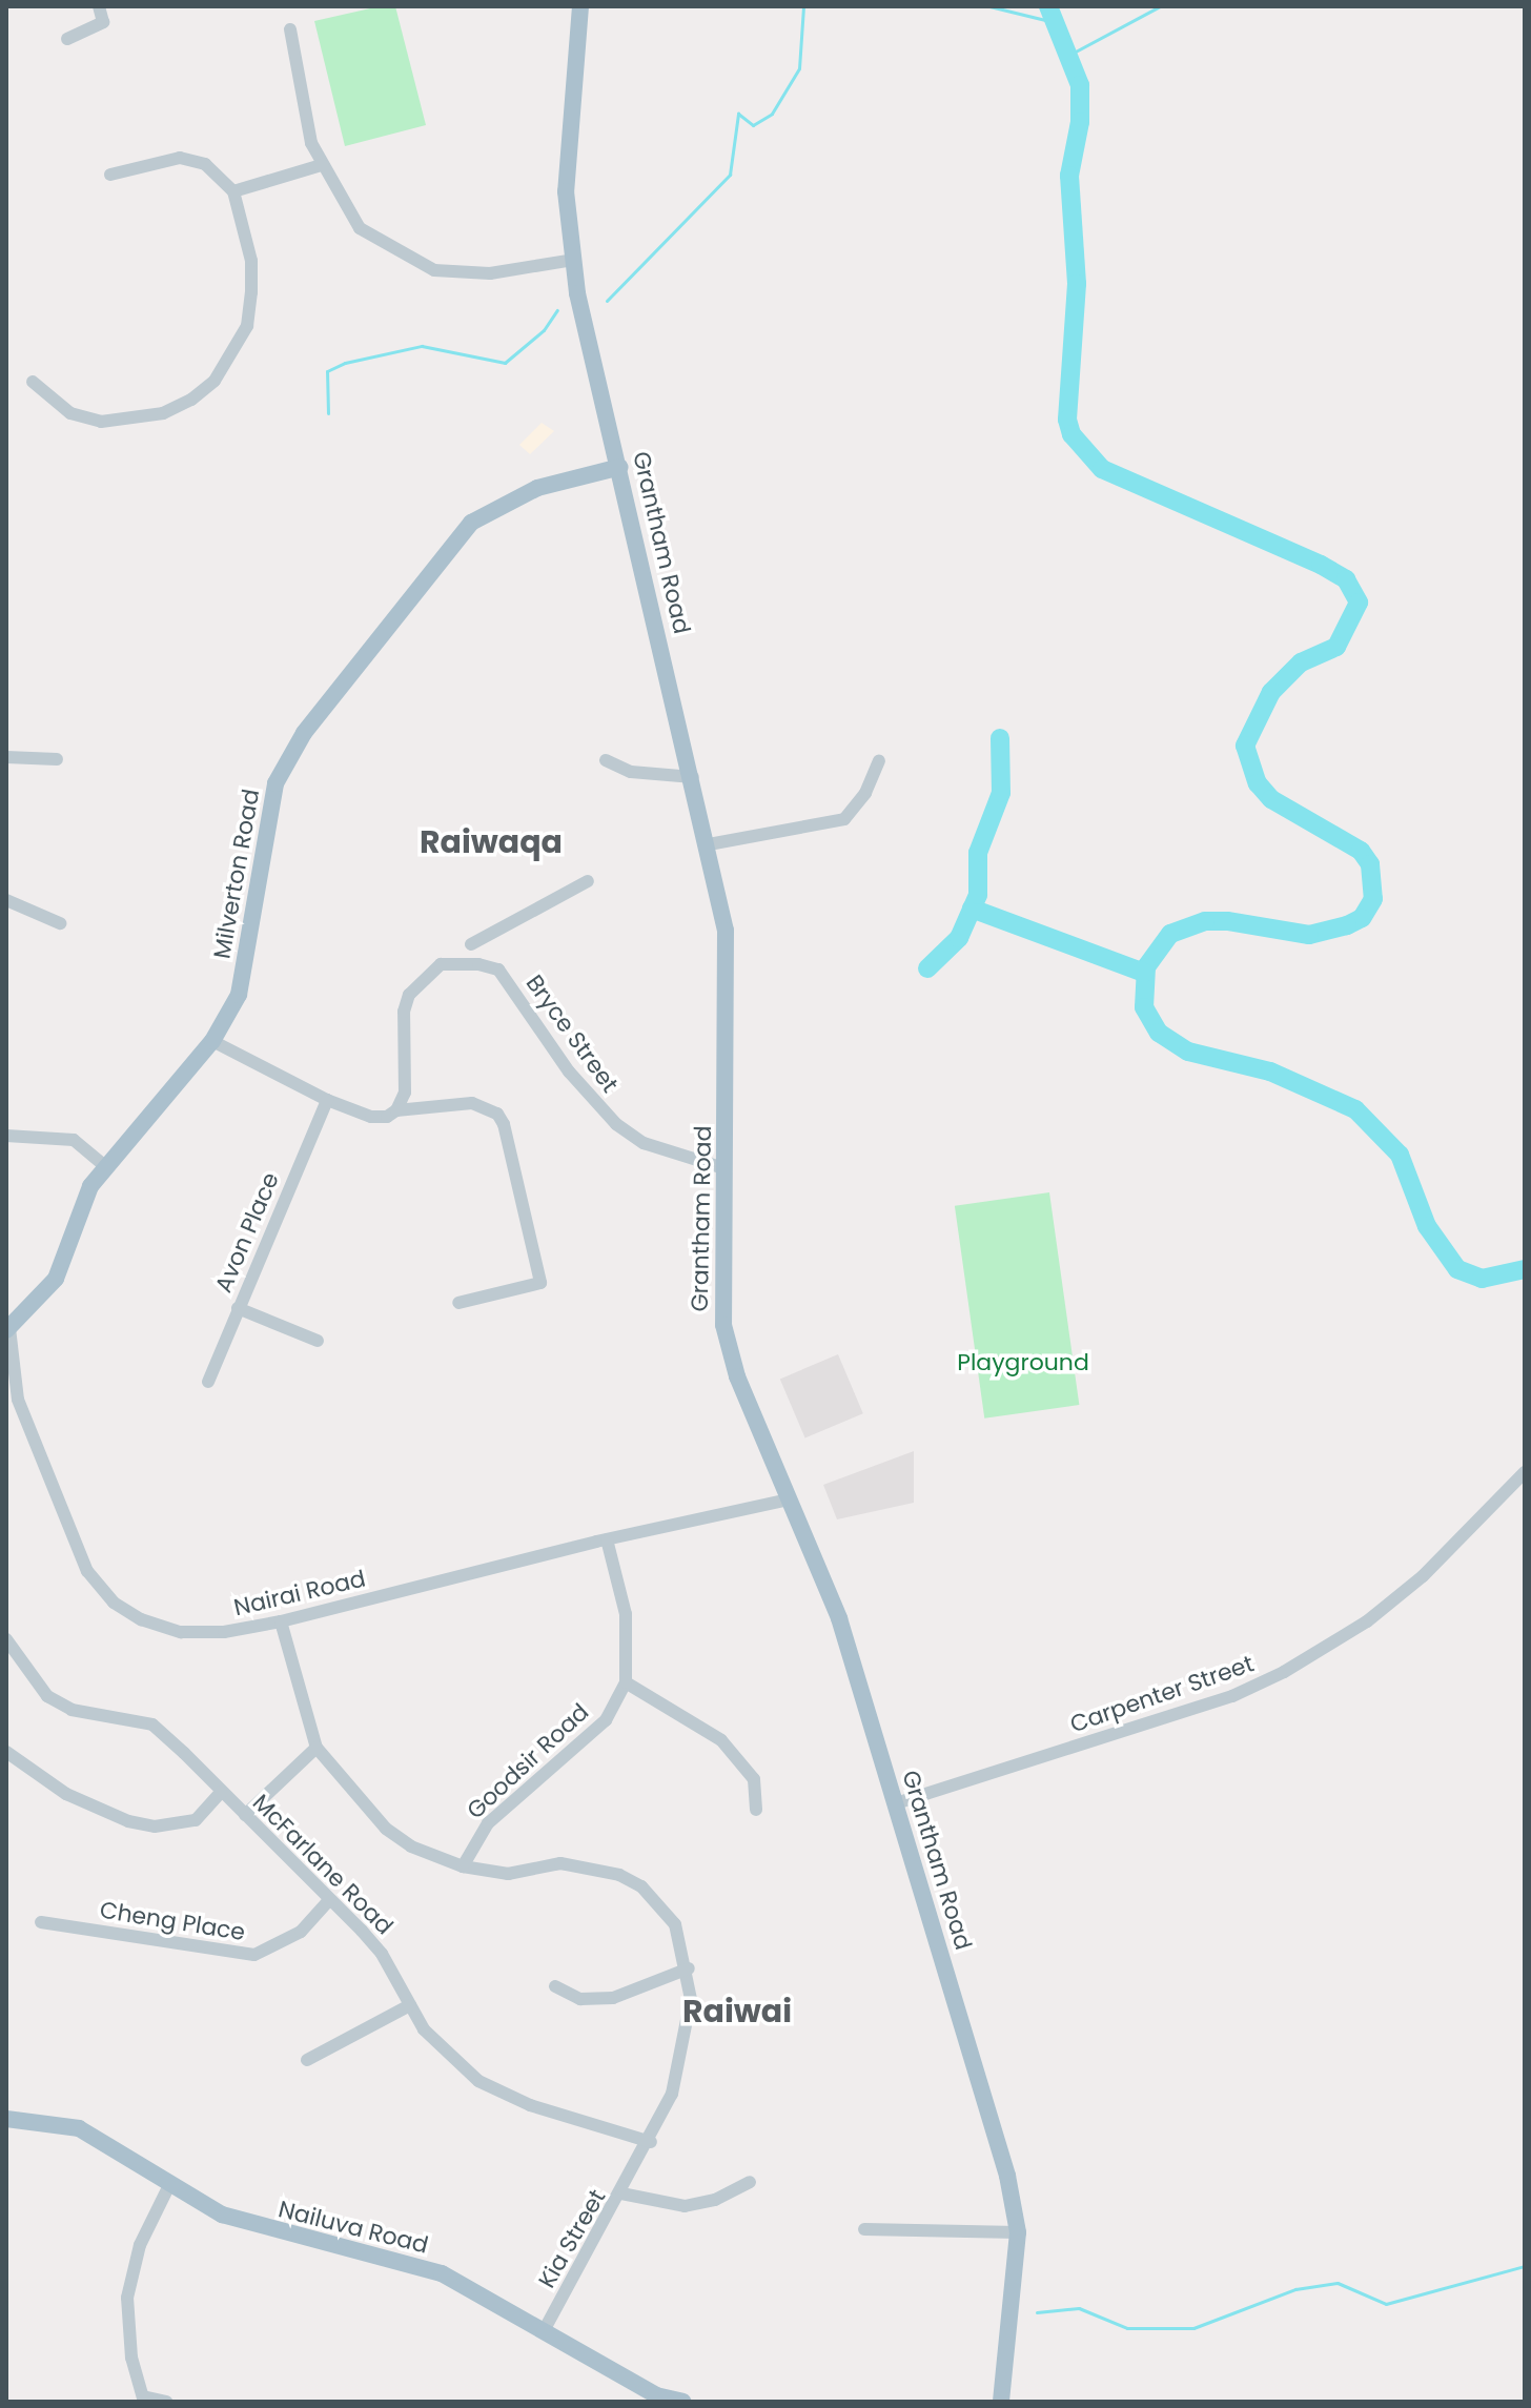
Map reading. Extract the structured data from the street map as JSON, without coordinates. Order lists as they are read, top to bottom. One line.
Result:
{"streets":{"main road":["Grantham Road","Milverton Road","Nailuva Road"],"street":["Bryce Street","Avon Place","Nairai Road","Carpenter Street","Goodsir Road","McFarlane Road","Cheng Place","Kia Street"]},"crossings":[["Grantham Road","Milverton Road"],["Grantham Road","Bryce Street"],["Grantham Road","Nairai Road"],["Grantham Road","Carpenter Street"],["Milverton Road","Nairai Road"],["Nairai Road","Goodsir Road"],["Goodsir Road","Kia Street"],["McFarlane Road","Cheng Place"],["McFarlane Road","Kia Street"],["Nailuva Road","Kia Street"]],"districts":["Raiwaqa","Raiwai"],"parks":["Playground"]}
